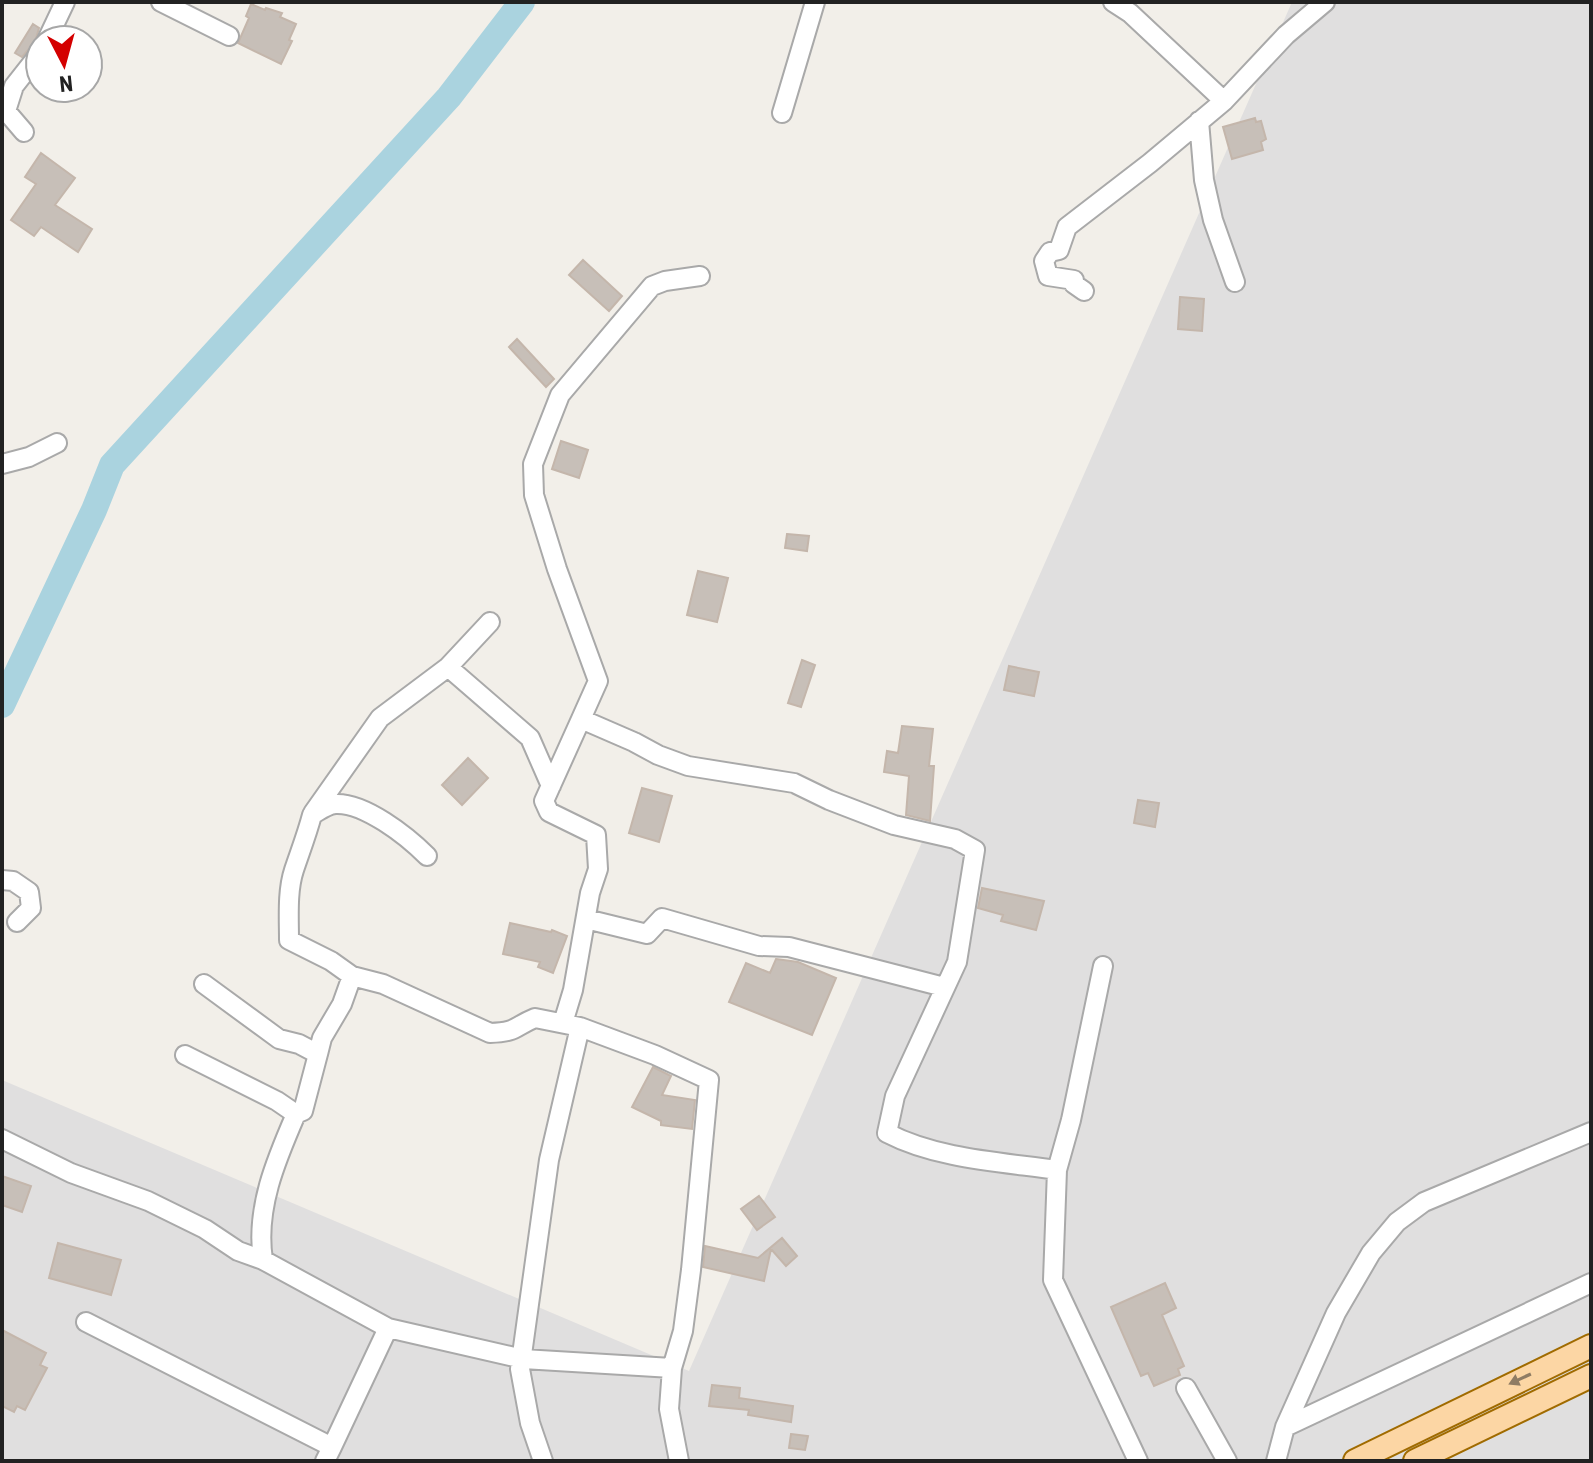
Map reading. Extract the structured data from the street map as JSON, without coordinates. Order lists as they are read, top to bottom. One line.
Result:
{"north":"bottom"}
